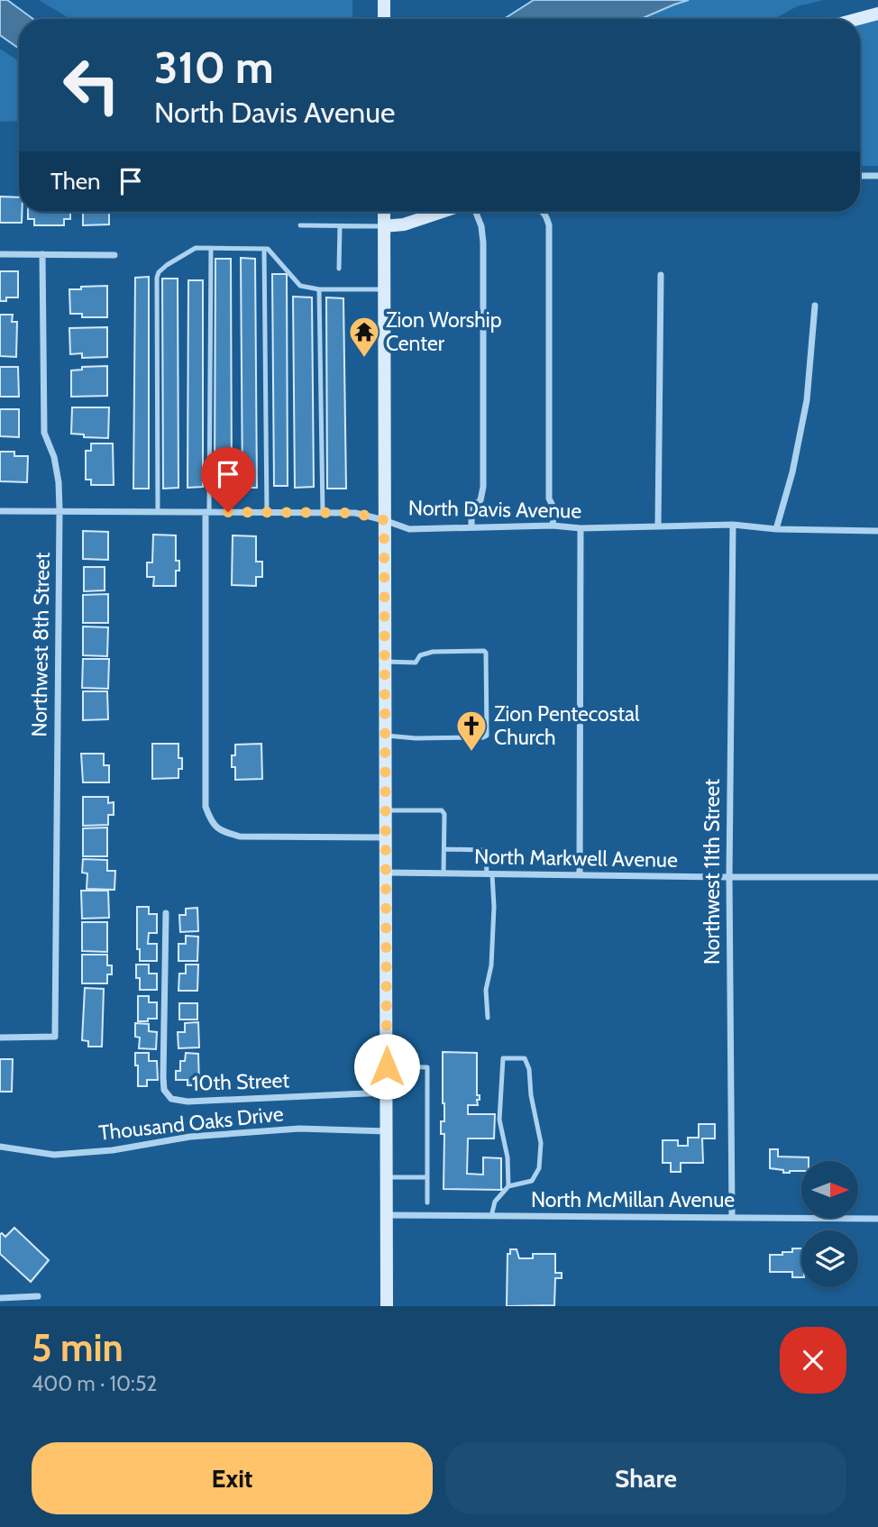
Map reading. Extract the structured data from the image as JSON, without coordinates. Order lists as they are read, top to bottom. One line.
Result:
{"streets":{"street":["North Davis Avenue","Northwest 8th Street","North Markwell Avenue","Northwest 11th Street","10th Street","Thousand Oaks Drive","North McMillan Avenue"]},"crossings":[["North Davis Avenue","Northwest 8th Street"],["North Davis Avenue","Northwest 11th Street"],["North Markwell Avenue","Northwest 11th Street"],["Northwest 11th Street","North McMillan Avenue"]],"places":{"temple":["Zion Worship Center"],"church":["Zion Pentecostal Church"]},"north":"right","page":{"turn":["310 m","North Davis Avenue"],"then":"Then","heading":["5 min","400 m · 10:52"],"buttons":["Exit","Share"]}}
